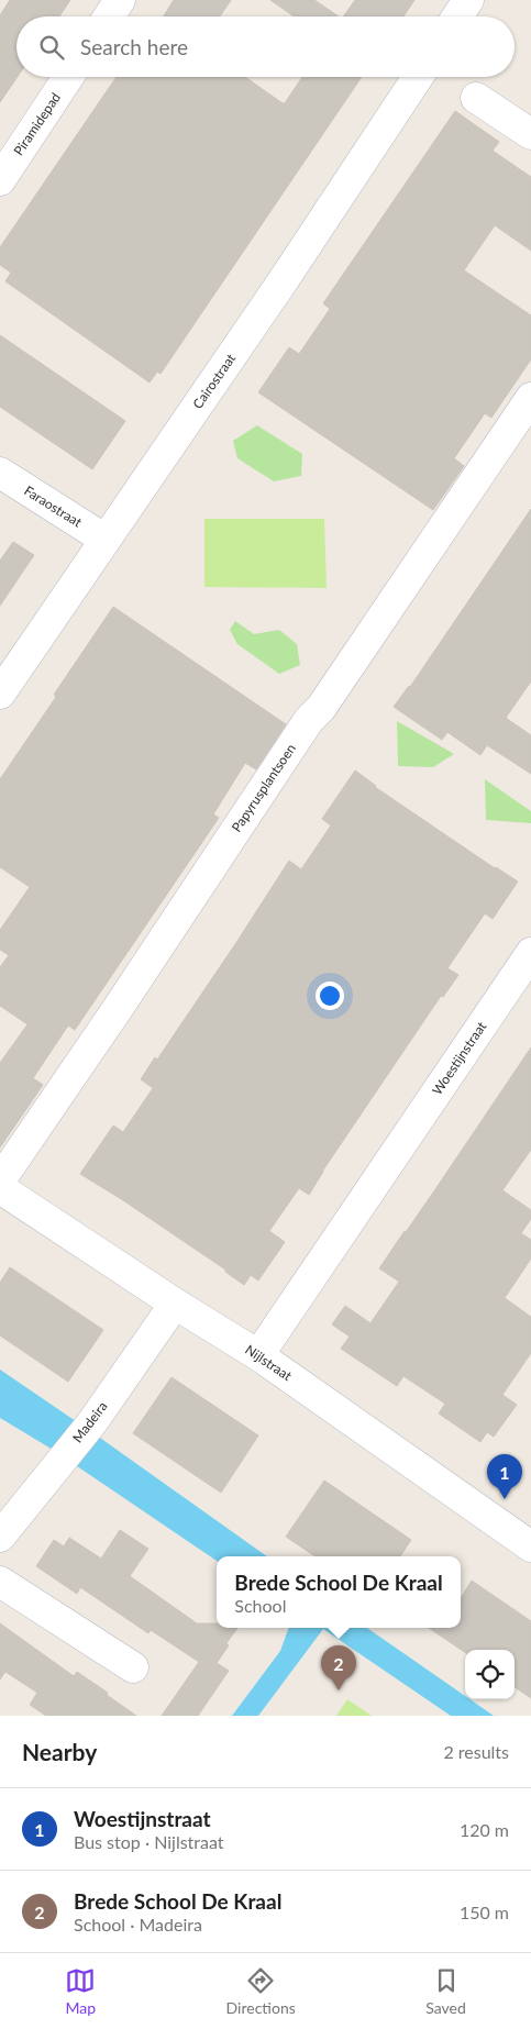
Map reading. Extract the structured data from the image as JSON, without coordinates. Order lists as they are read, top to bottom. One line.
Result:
{"streets":{"street":["Piramidepad","Cairostraat","Faraostraat","Papyrusplantsoen","Woestijnstraat","Nijlstraat","Madeira"]},"crossings":[["Cairostraat","Faraostraat"],["Woestijnstraat","Nijlstraat"],["Nijlstraat","Madeira"]],"page":{"search":"Search here","pins":["1","2"],"popup":["Brede School De Kraal","School"],"heading":["Nearby","2 results"],"list":[{"mark":"1","name":"Woestijnstraat","note":"Bus stop · Nijlstraat","value":"120 m"},{"mark":"2","name":"Brede School De Kraal","note":"School · Madeira","value":"150 m"}],"nav":["Map","Directions","Saved"]}}
